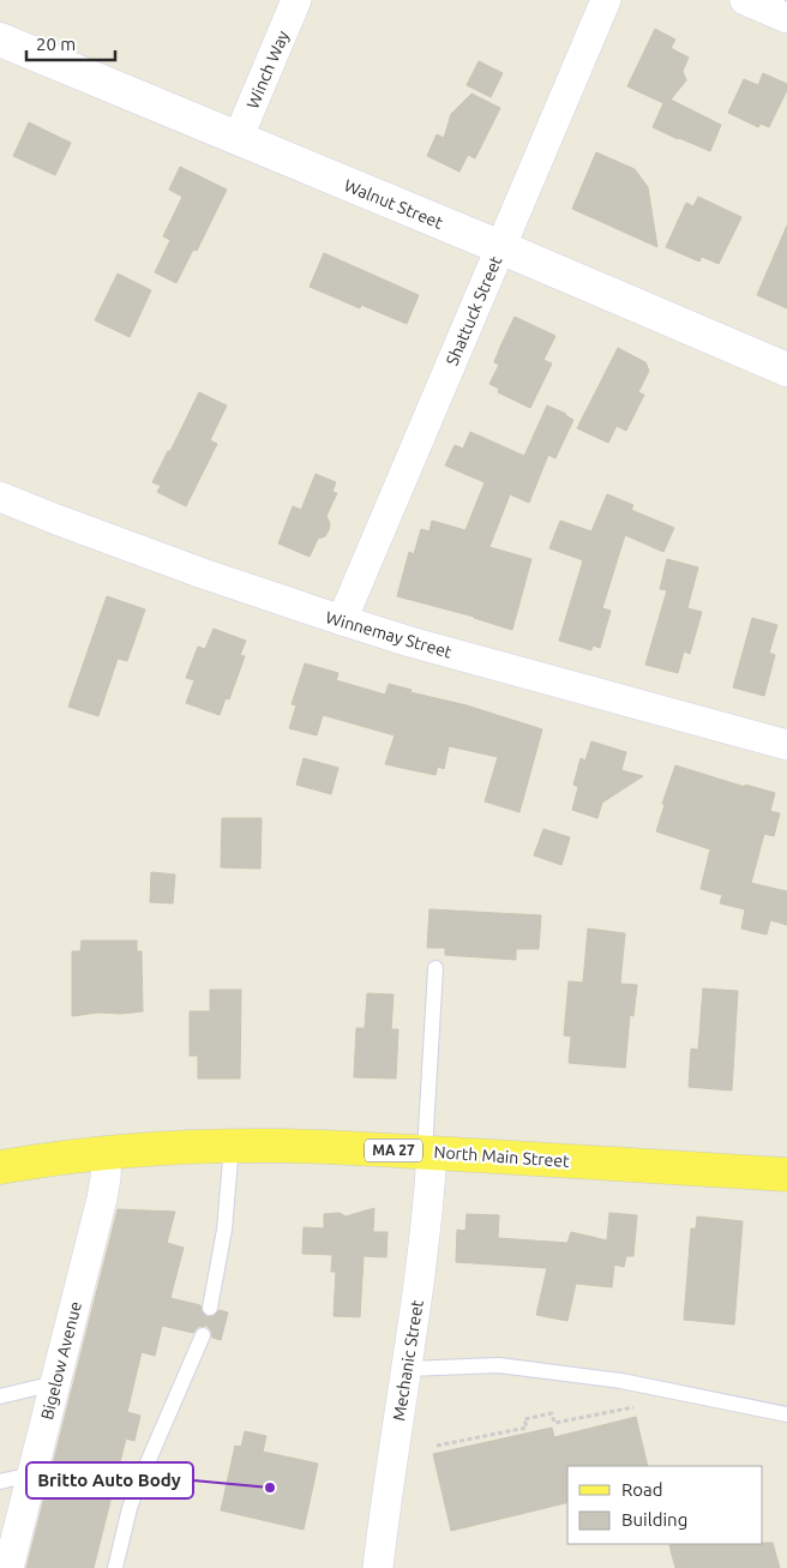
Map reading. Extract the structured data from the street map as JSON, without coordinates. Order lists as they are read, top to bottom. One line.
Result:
{"streets":{"main road":["MA 27","North Main Street"],"street":["Winch Way","Walnut Street","Shattuck Street","Winnemay Street","Bigelow Avenue","Mechanic Street"]},"crossings":[["Winch Way","Walnut Street"],["Walnut Street","Shattuck Street"],["Shattuck Street","Winnemay Street"],["North Main Street","Bigelow Avenue"],["North Main Street","Mechanic Street"]],"places":["Britto Auto Body"],"legend":["Road","Building"],"scale_bar":"20 m"}
